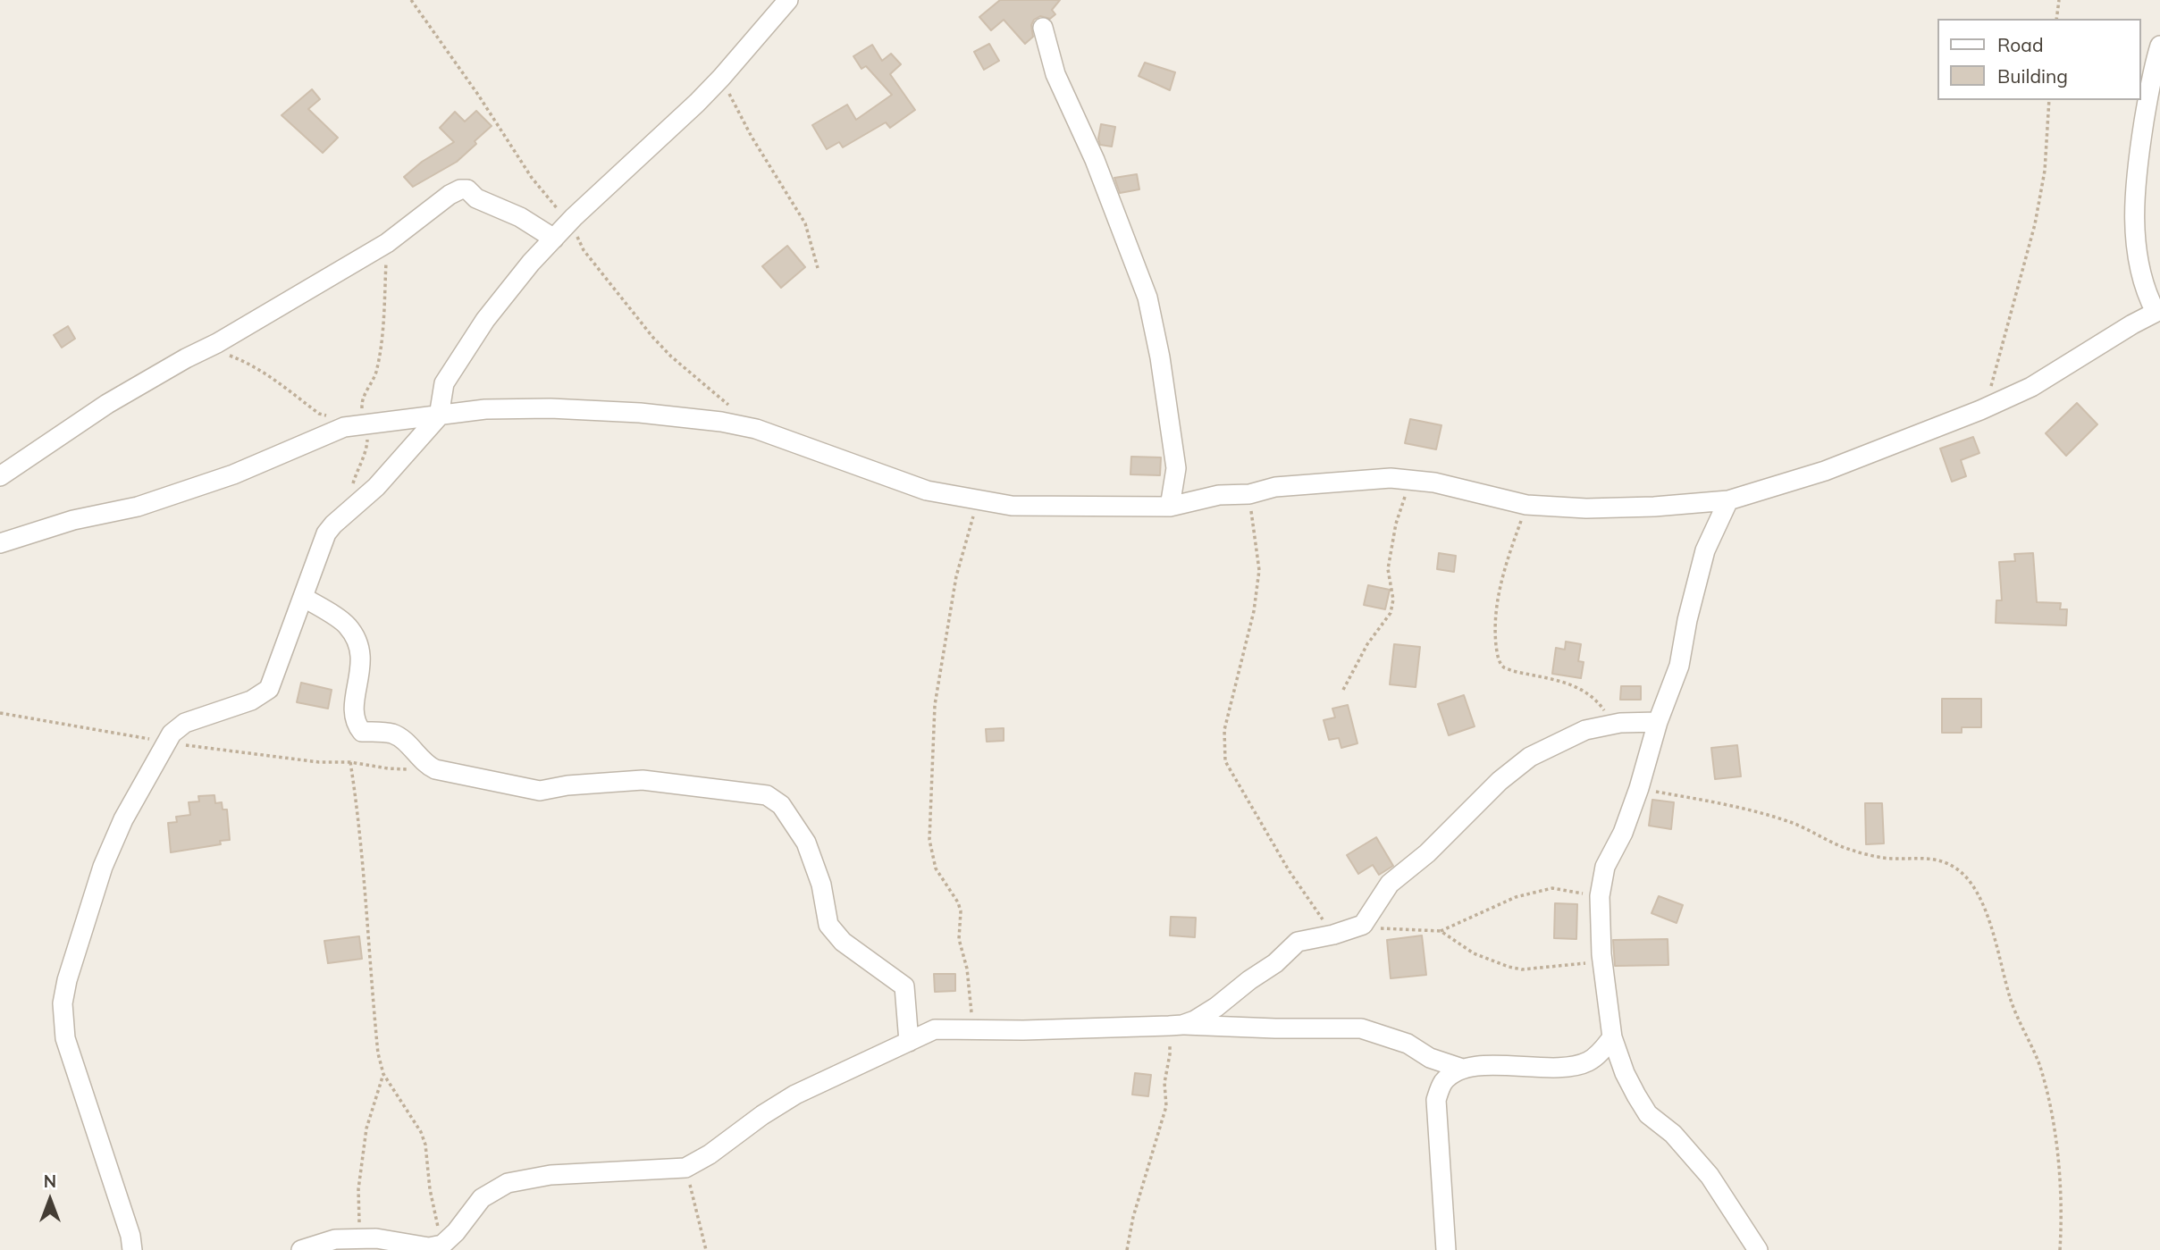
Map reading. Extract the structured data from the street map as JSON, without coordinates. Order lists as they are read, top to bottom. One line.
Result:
{"legend":["Road","Building"],"north":"top"}
